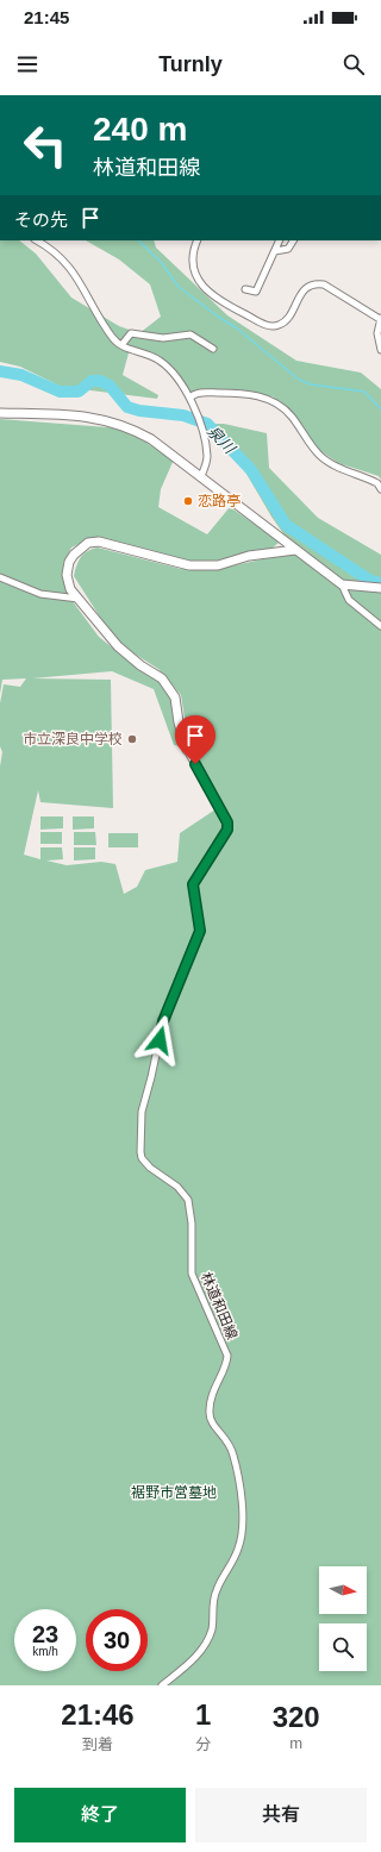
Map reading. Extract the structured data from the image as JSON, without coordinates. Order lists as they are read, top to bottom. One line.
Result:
{"streets":{"street":["林道和田線"]},"water":["泉川"],"parks":["裾野市営墓地"],"places":["恋路亭","市立深良中学校"],"north":"right","page":{"status":"21:45","header":"Turnly","turn":["240 m","林道和田線"],"then":"その先","speed":"23 km/h","limit":"30","eta":["21:46","到着","1","分","320","m"],"buttons":["終了","共有"]}}
